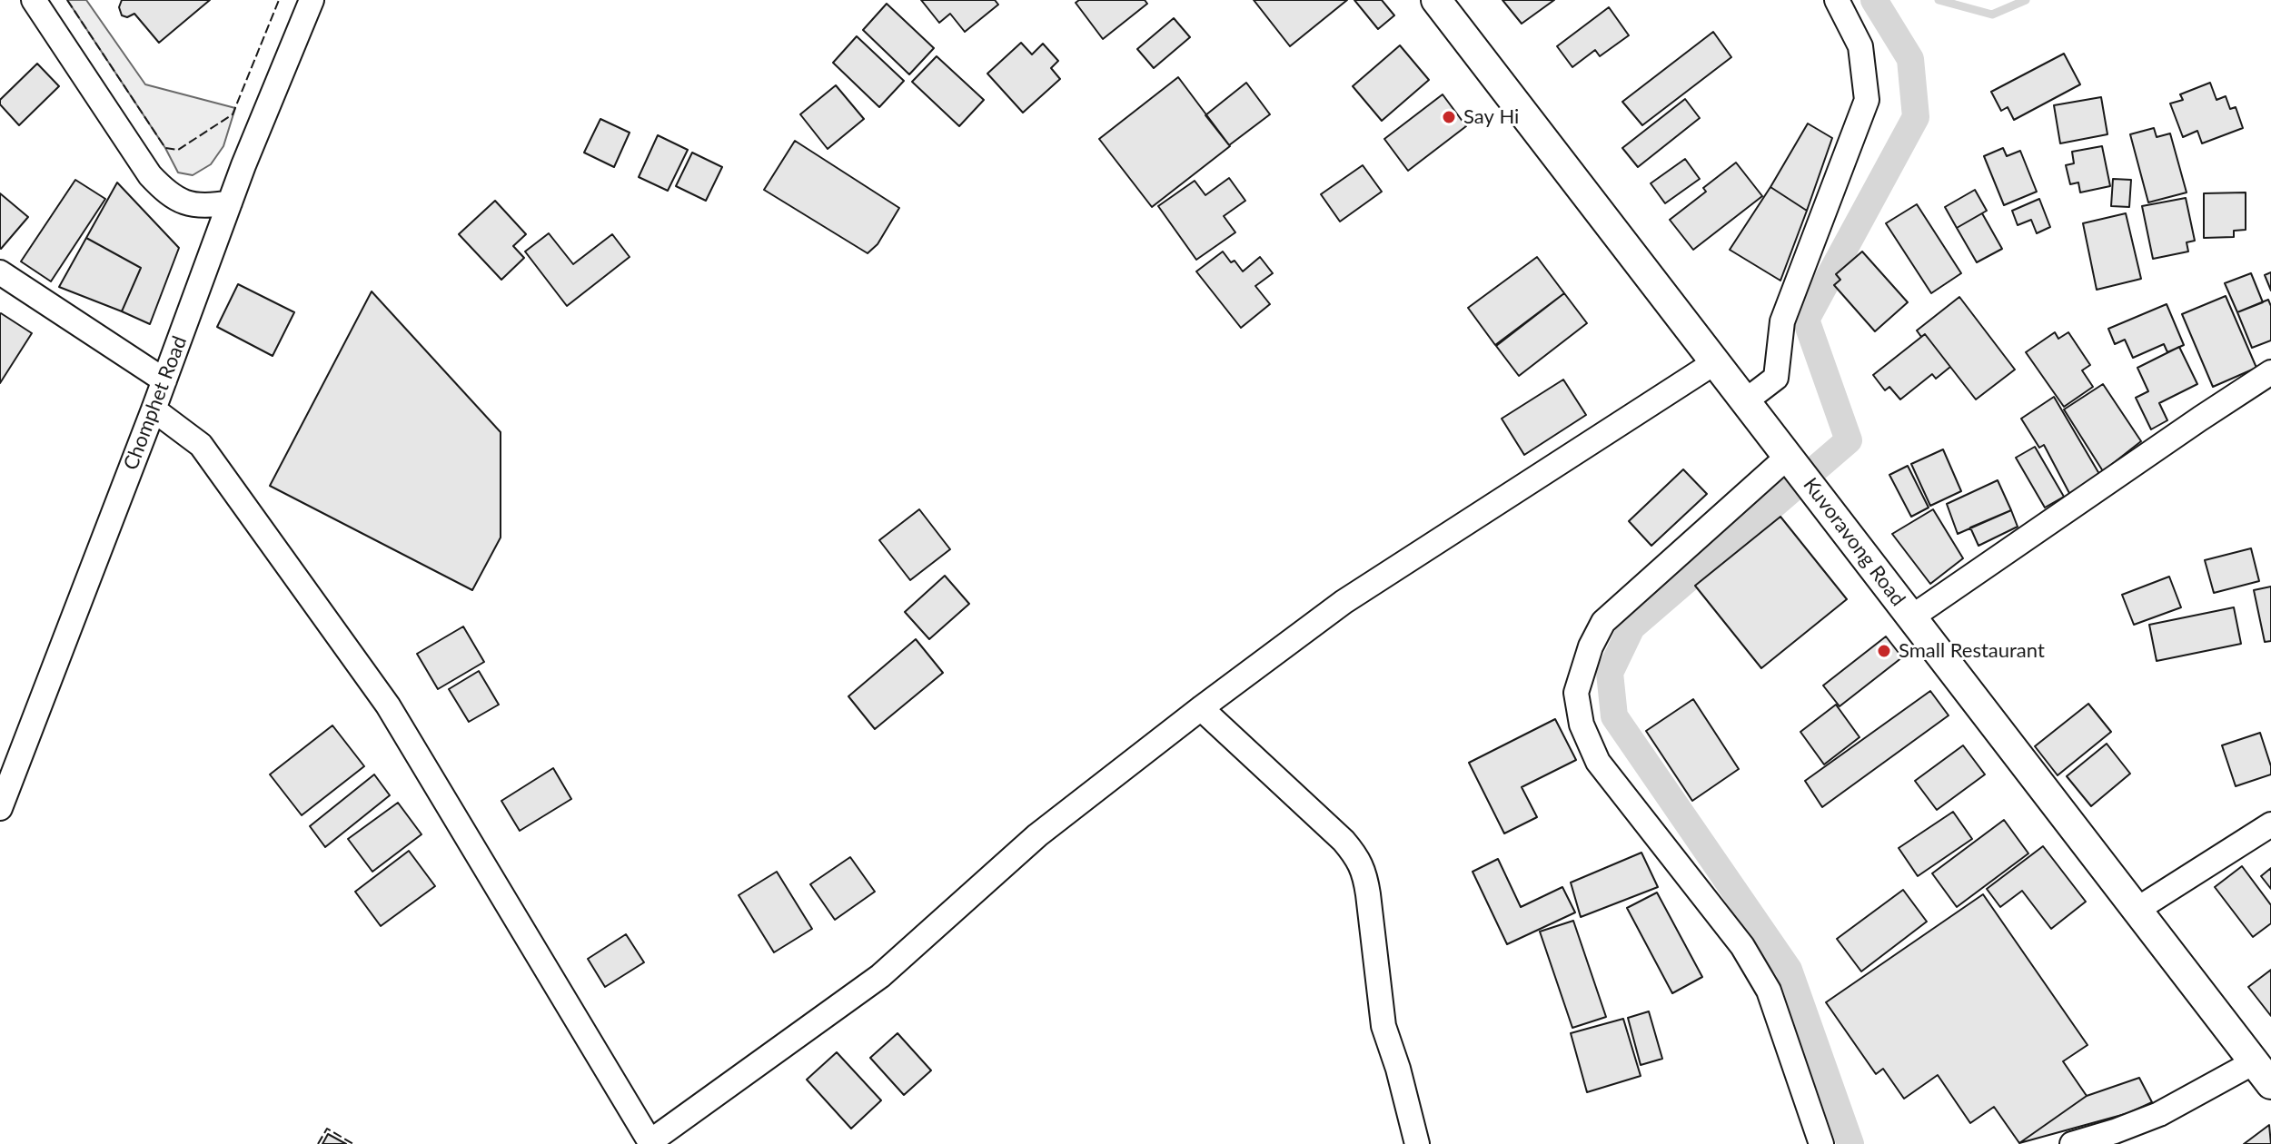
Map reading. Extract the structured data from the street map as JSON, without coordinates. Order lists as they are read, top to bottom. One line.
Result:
{"streets":{"street":["Chomphet Road","Kuvoravong Road"]},"places":["Say Hi","Small Restaurant"]}
